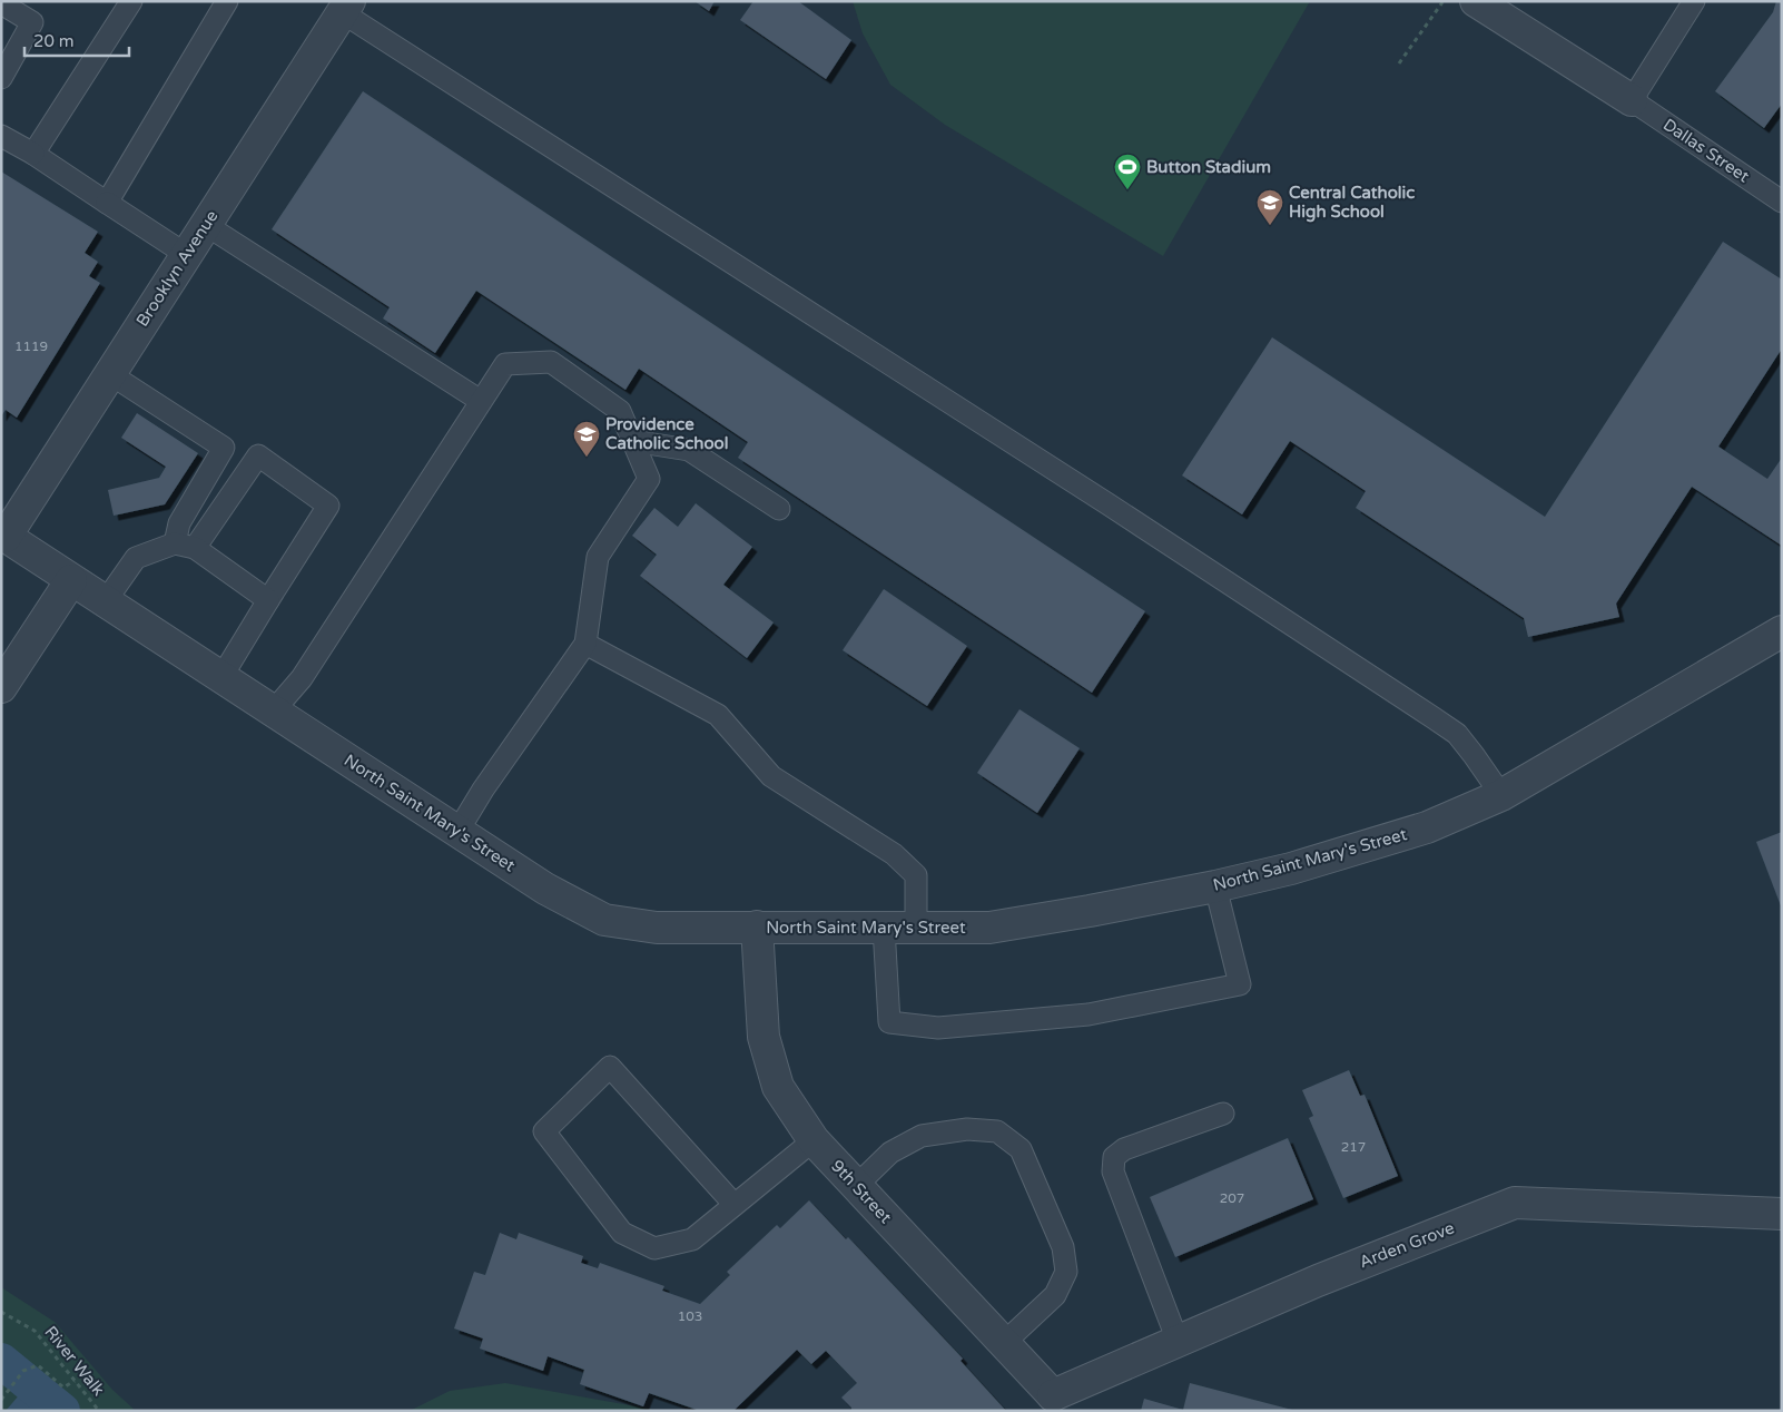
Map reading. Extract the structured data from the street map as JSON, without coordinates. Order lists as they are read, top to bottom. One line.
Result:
{"streets":{"street":["Brooklyn Avenue","North Saint Mary's Street","9th Street","Arden Grove"],"lane":["Dallas Street"],"path":["River Walk"]},"crossings":[["Brooklyn Avenue","North Saint Mary's Street"],["North Saint Mary's Street","9th Street"],["9th Street","Arden Grove"]],"places":{"sports":["Button Stadium"],"school or university":["Central Catholic High School","Providence Catholic School"]},"house_numbers":["1119","217","207","103"],"scale_bar":"20 m"}
